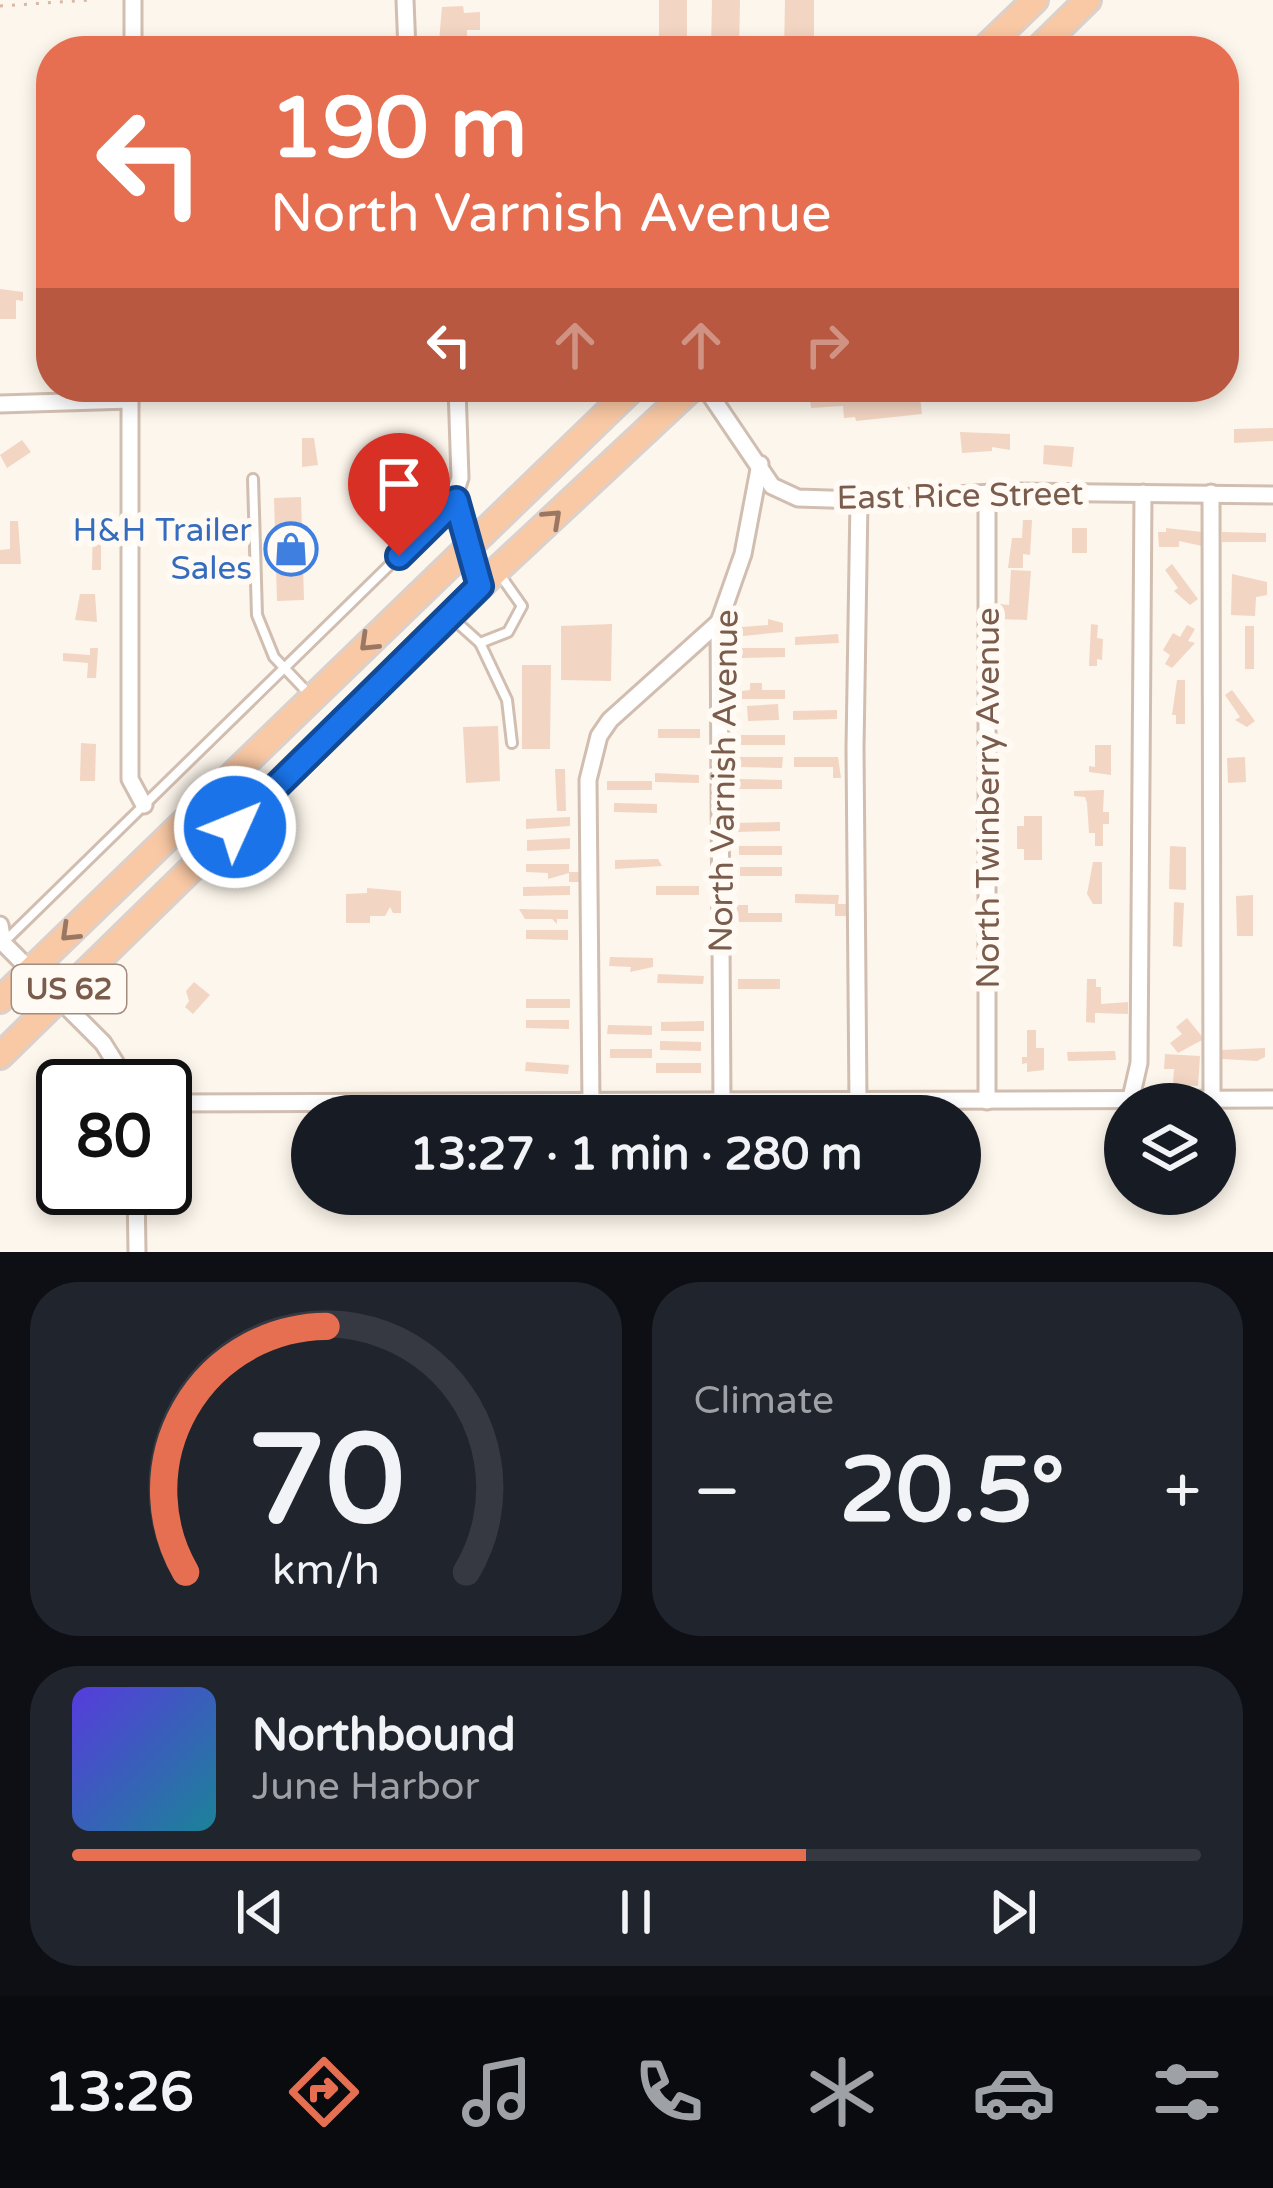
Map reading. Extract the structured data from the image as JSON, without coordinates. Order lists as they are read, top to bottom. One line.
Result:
{"streets":{"highway":["US 62"],"street":["East Rice Street","North Varnish Avenue","North Twinberry Avenue"]},"crossings":[["East Rice Street","North Varnish Avenue"],["East Rice Street","North Twinberry Avenue"]],"places":{"shop":["H&H Trailer Sales"]},"page":{"turn":["190 m","North Varnish Avenue"],"limit":"80","trip":"13:27 · 1 min · 280 m","tile":"Climate","heat":["−","20.5°","+"],"song":["Northbound","June Harbor"],"tabs":"13:26","gauge":["70","km/h"]}}
